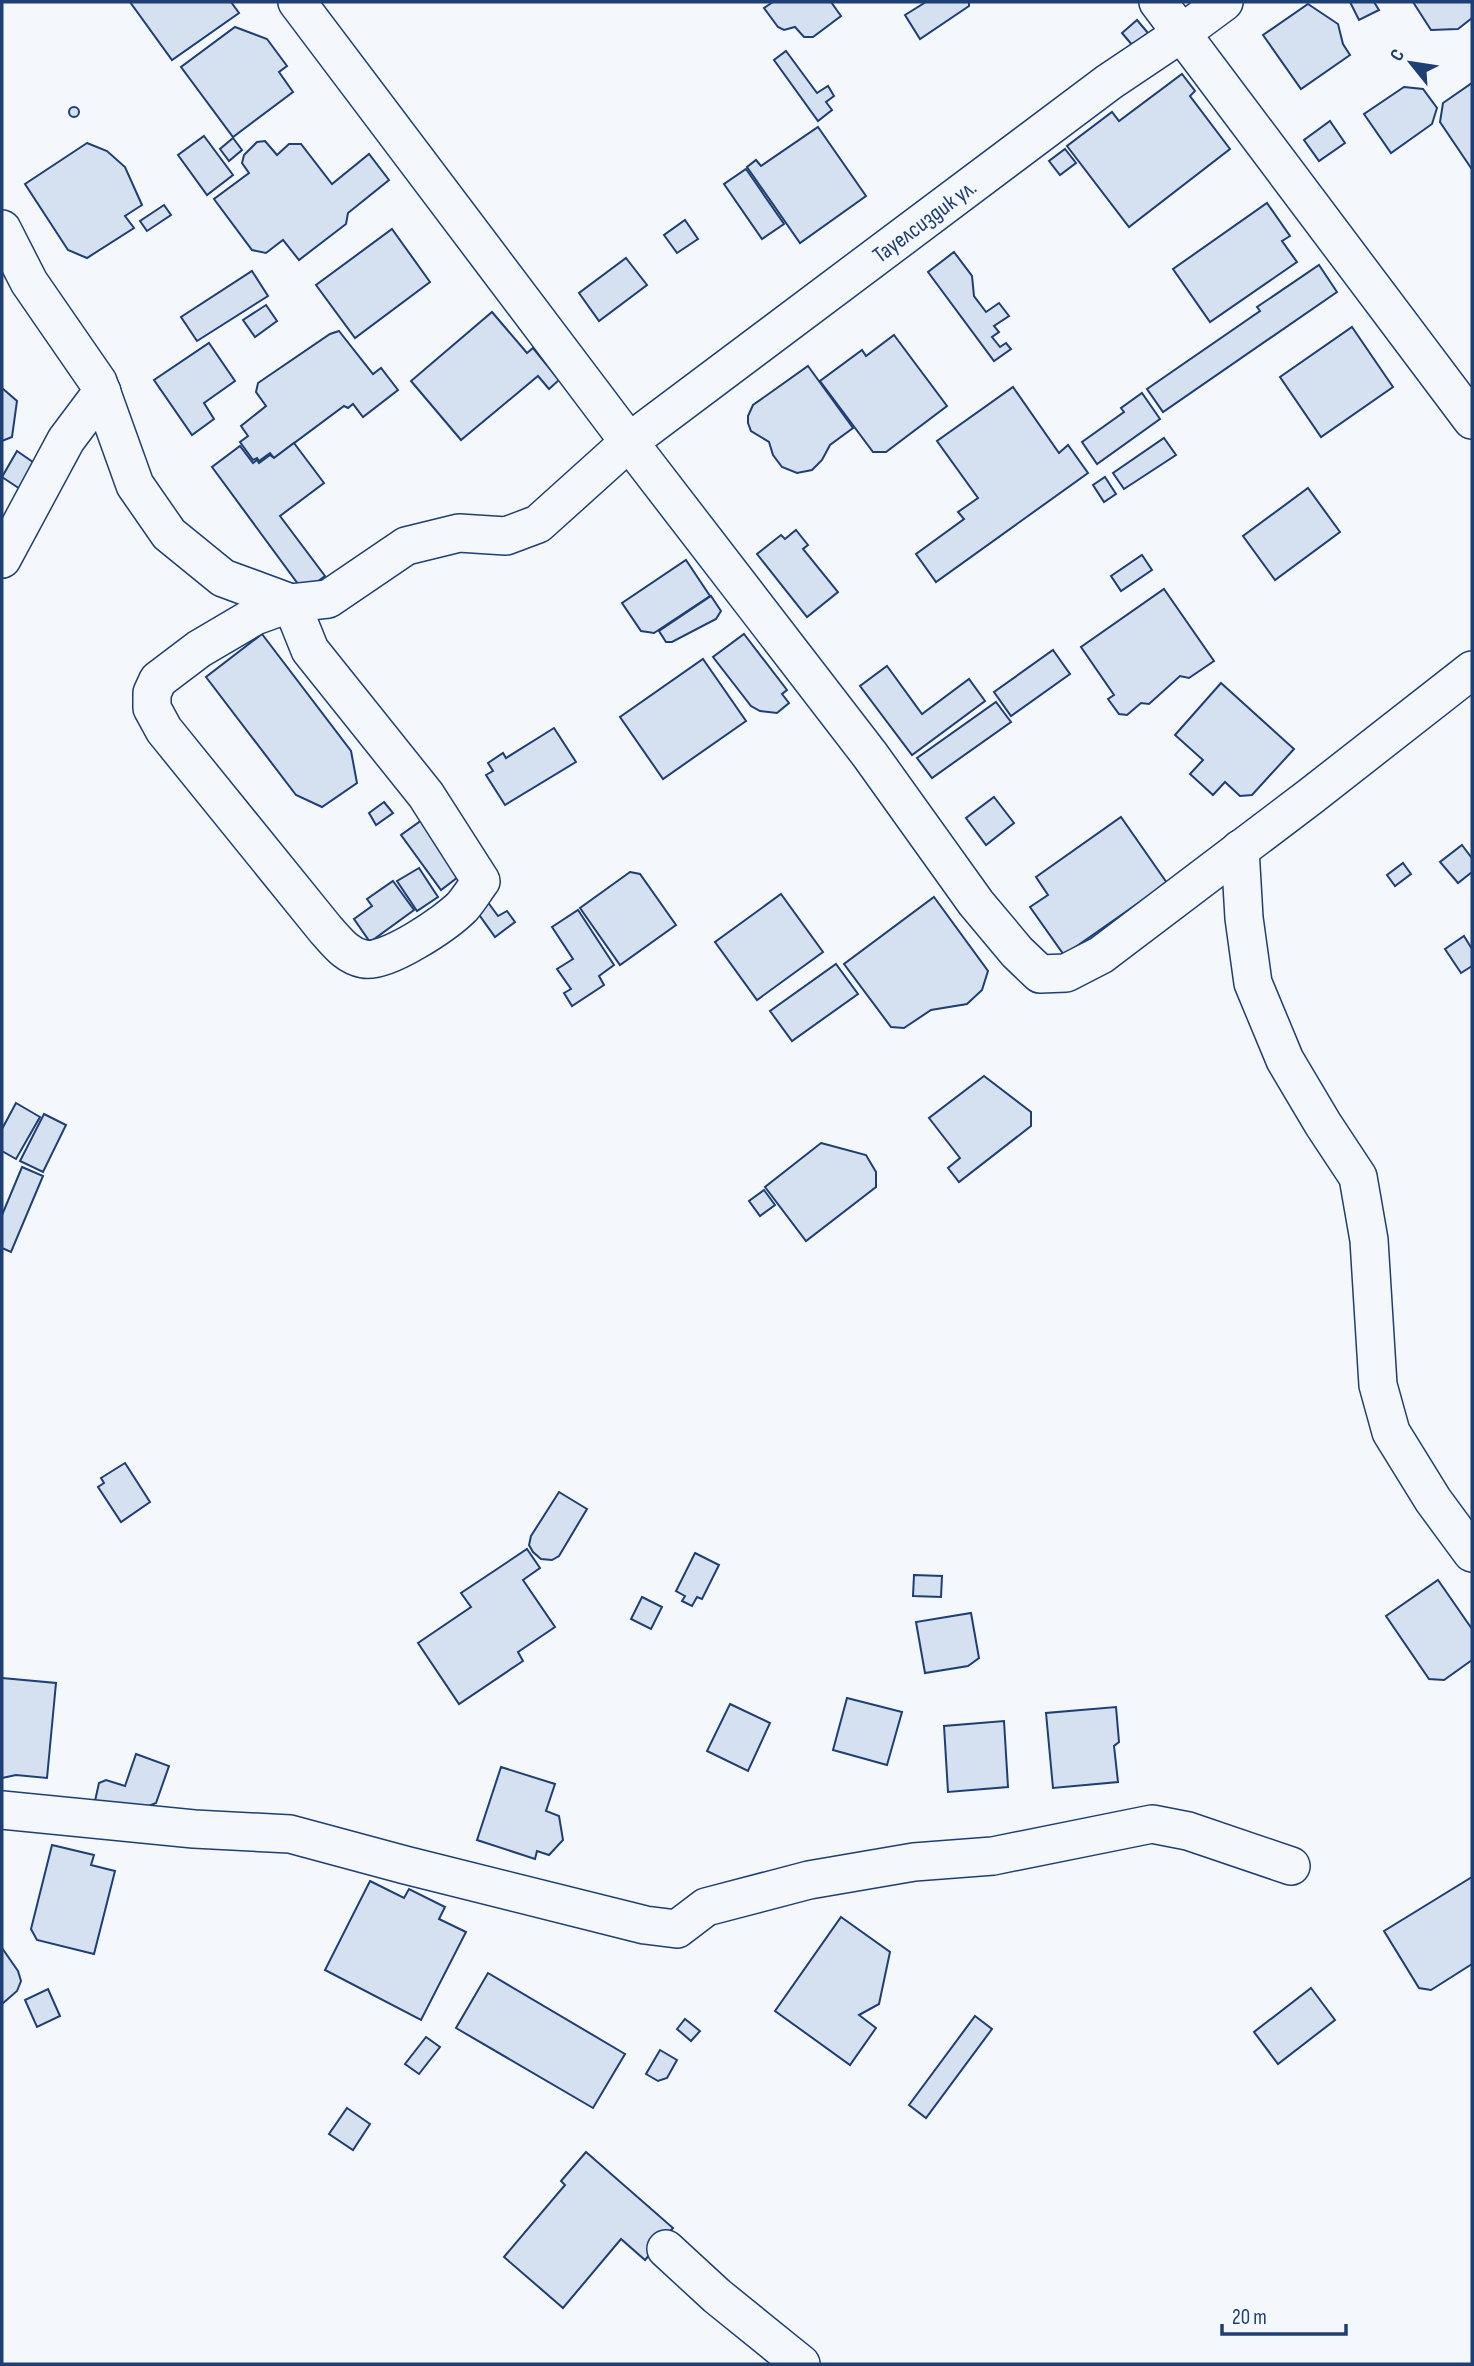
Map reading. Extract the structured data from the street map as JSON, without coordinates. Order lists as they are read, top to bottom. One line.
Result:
{"streets":{"street":["Тауелсиздик ул."]},"scale_bar":"20 m","north":"top left"}
